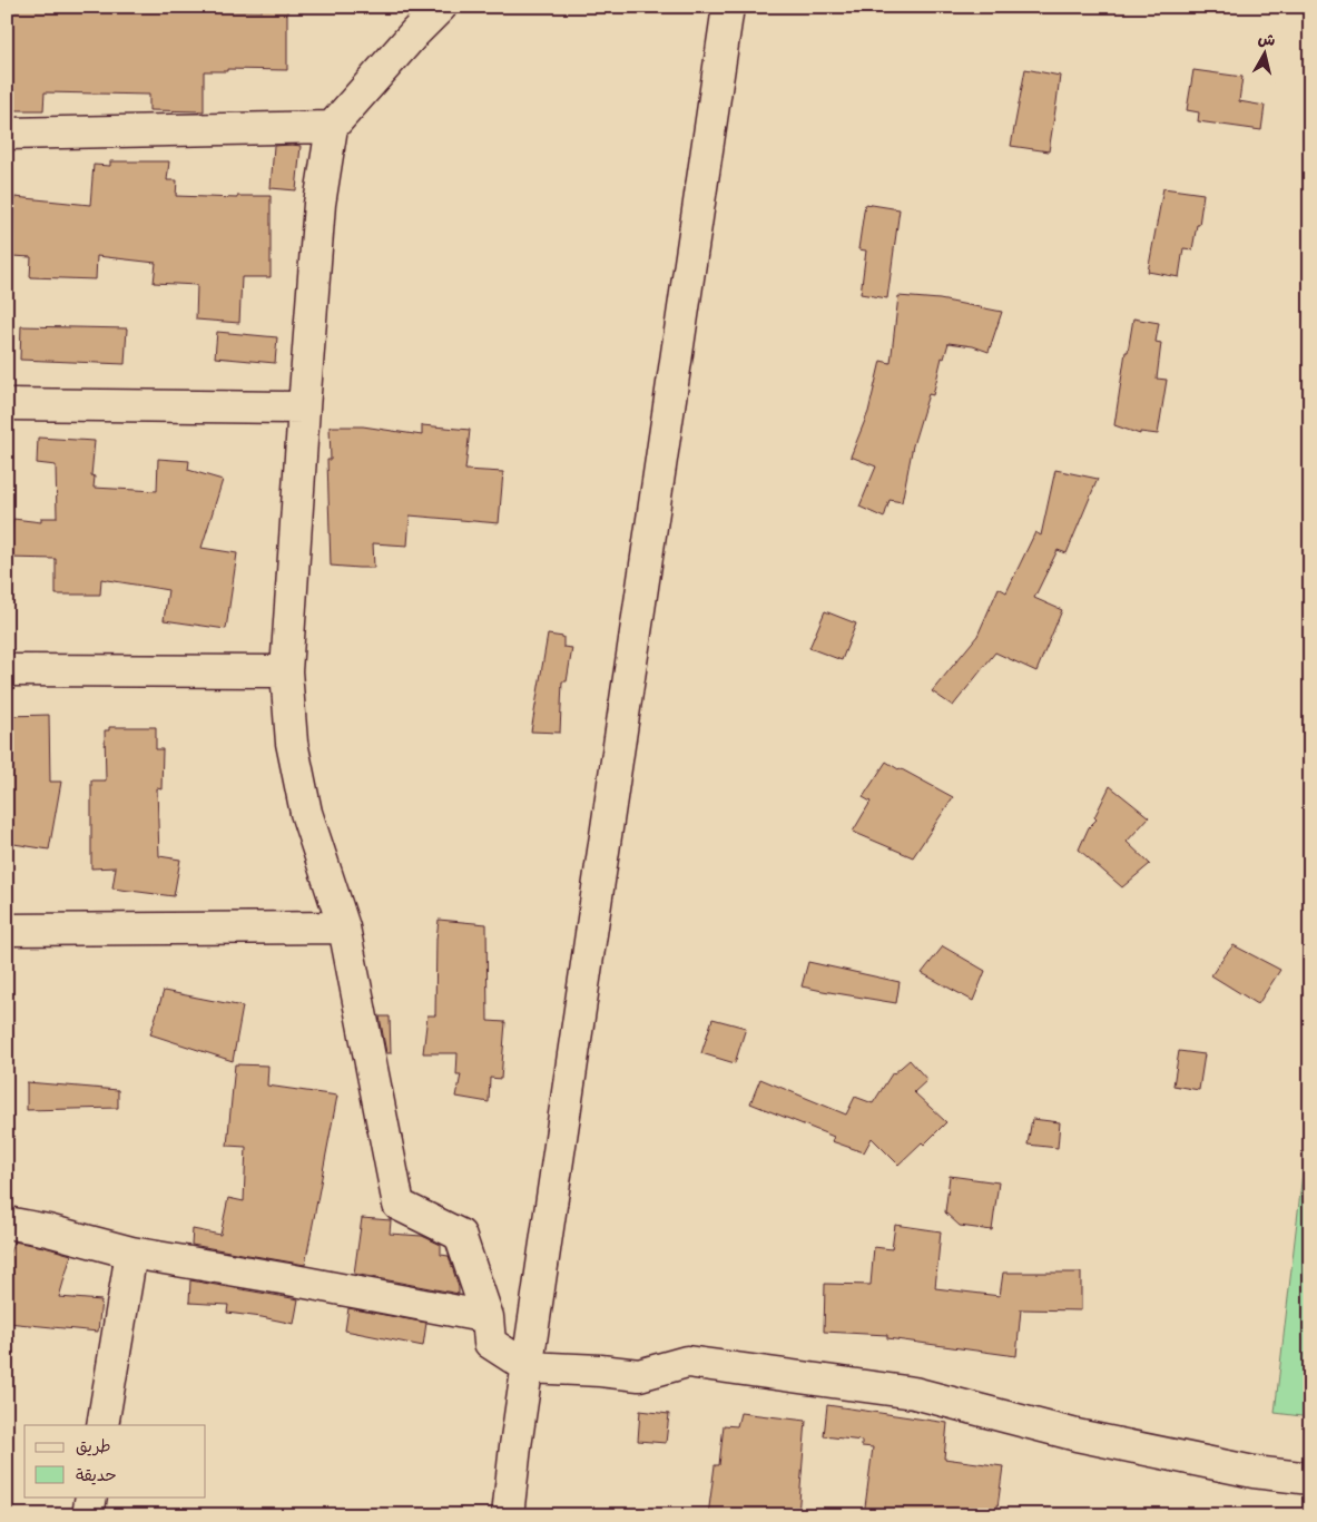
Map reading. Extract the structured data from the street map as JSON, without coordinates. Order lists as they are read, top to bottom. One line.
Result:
{"legend":["طريق","حديقة"],"north":"top"}
